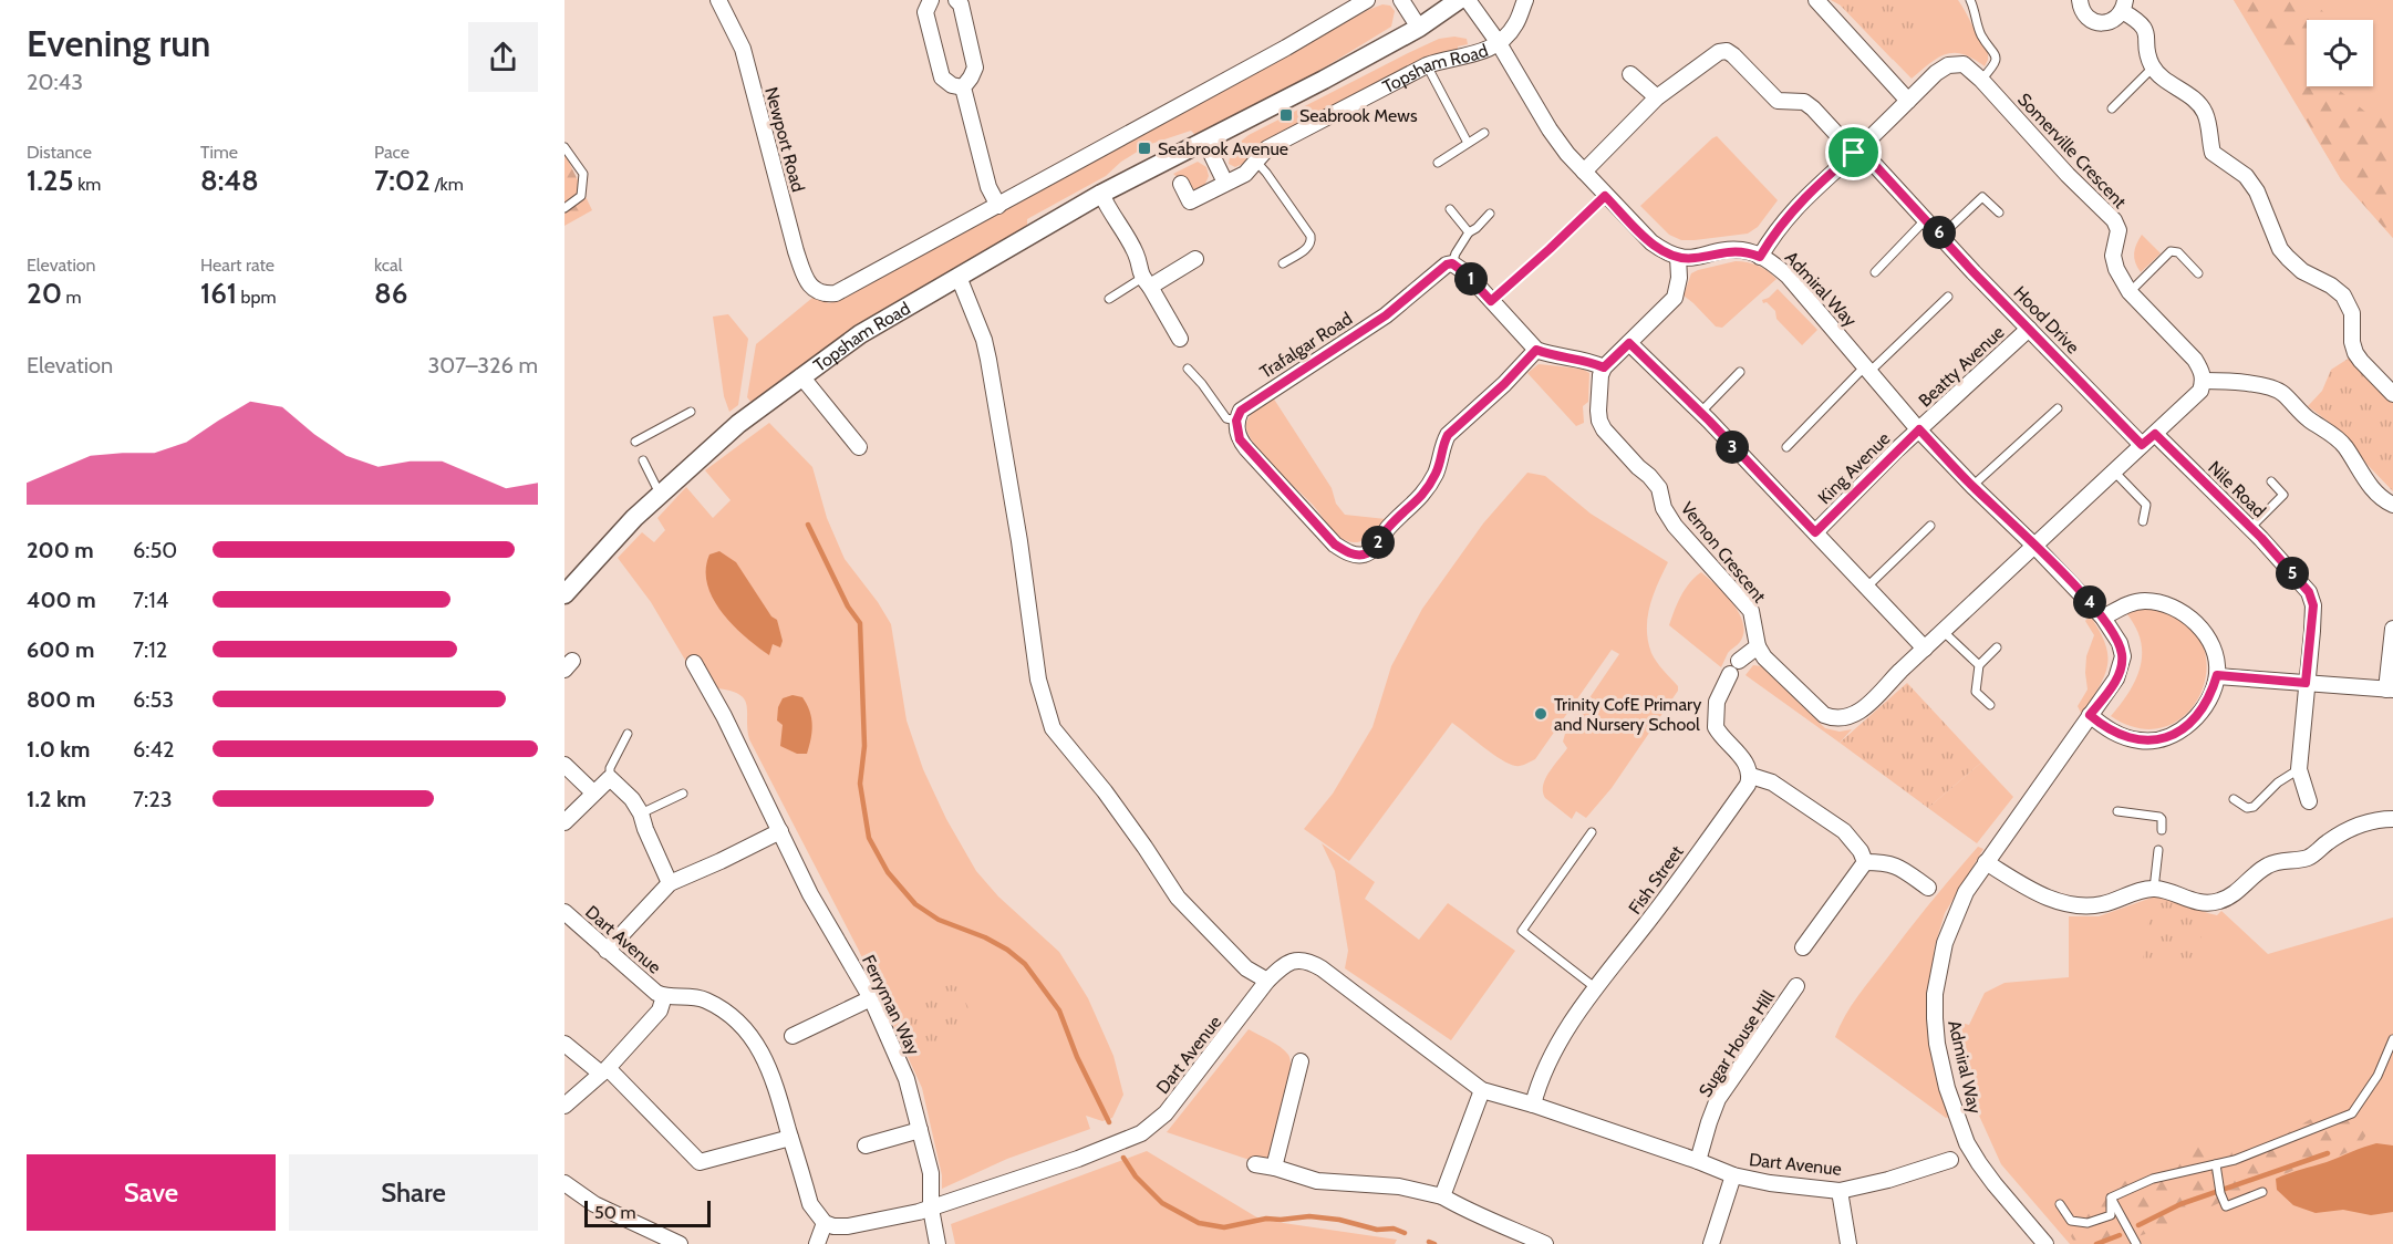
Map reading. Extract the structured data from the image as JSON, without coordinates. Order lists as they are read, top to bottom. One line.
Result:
{"streets":{"street":["Topsham Road","Newport Road","Somerville Crescent","Admiral Way","Hood Drive","Trafalgar Road","Beatty Avenue","King Avenue","Nile Road","Vernon Crescent","Fish Street","Dart Avenue","Ferryman Way","Sugar House Hill"]},"crossings":[["Somerville Crescent","Admiral Way"],["Somerville Crescent","Hood Drive"],["Admiral Way","Beatty Avenue"],["Admiral Way","King Avenue"],["Admiral Way","Vernon Crescent"],["Hood Drive","Beatty Avenue"],["Beatty Avenue","King Avenue"],["Fish Street","Dart Avenue"],["Dart Avenue","Ferryman Way"],["Dart Avenue","Sugar House Hill"]],"places":{"transit":["Seabrook Mews","Seabrook Avenue"],"other":["Trinity CofE Primary and Nursery School"]},"scale_bar":"50 m","page":{"heading":["Evening run","20:43"],"stats":[["Distance","1.25 km"],["Time","8:48"],["Pace","7:02 /km"],["Elevation","20 m"],["Heart rate","161 bpm"],["kcal","86"]],"pins":["6","1","3","2","5","4"],"chart":["Elevation","307–326 m"],"list":[{"name":"200 m","note":"6:50"},{"name":"400 m","note":"7:14"},{"name":"600 m","note":"7:12"},{"name":"800 m","note":"6:53"},{"name":"1.0 km","note":"6:42"},{"name":"1.2 km","note":"7:23"}],"buttons":["Save","Share"],"scale":"50 m"}}
